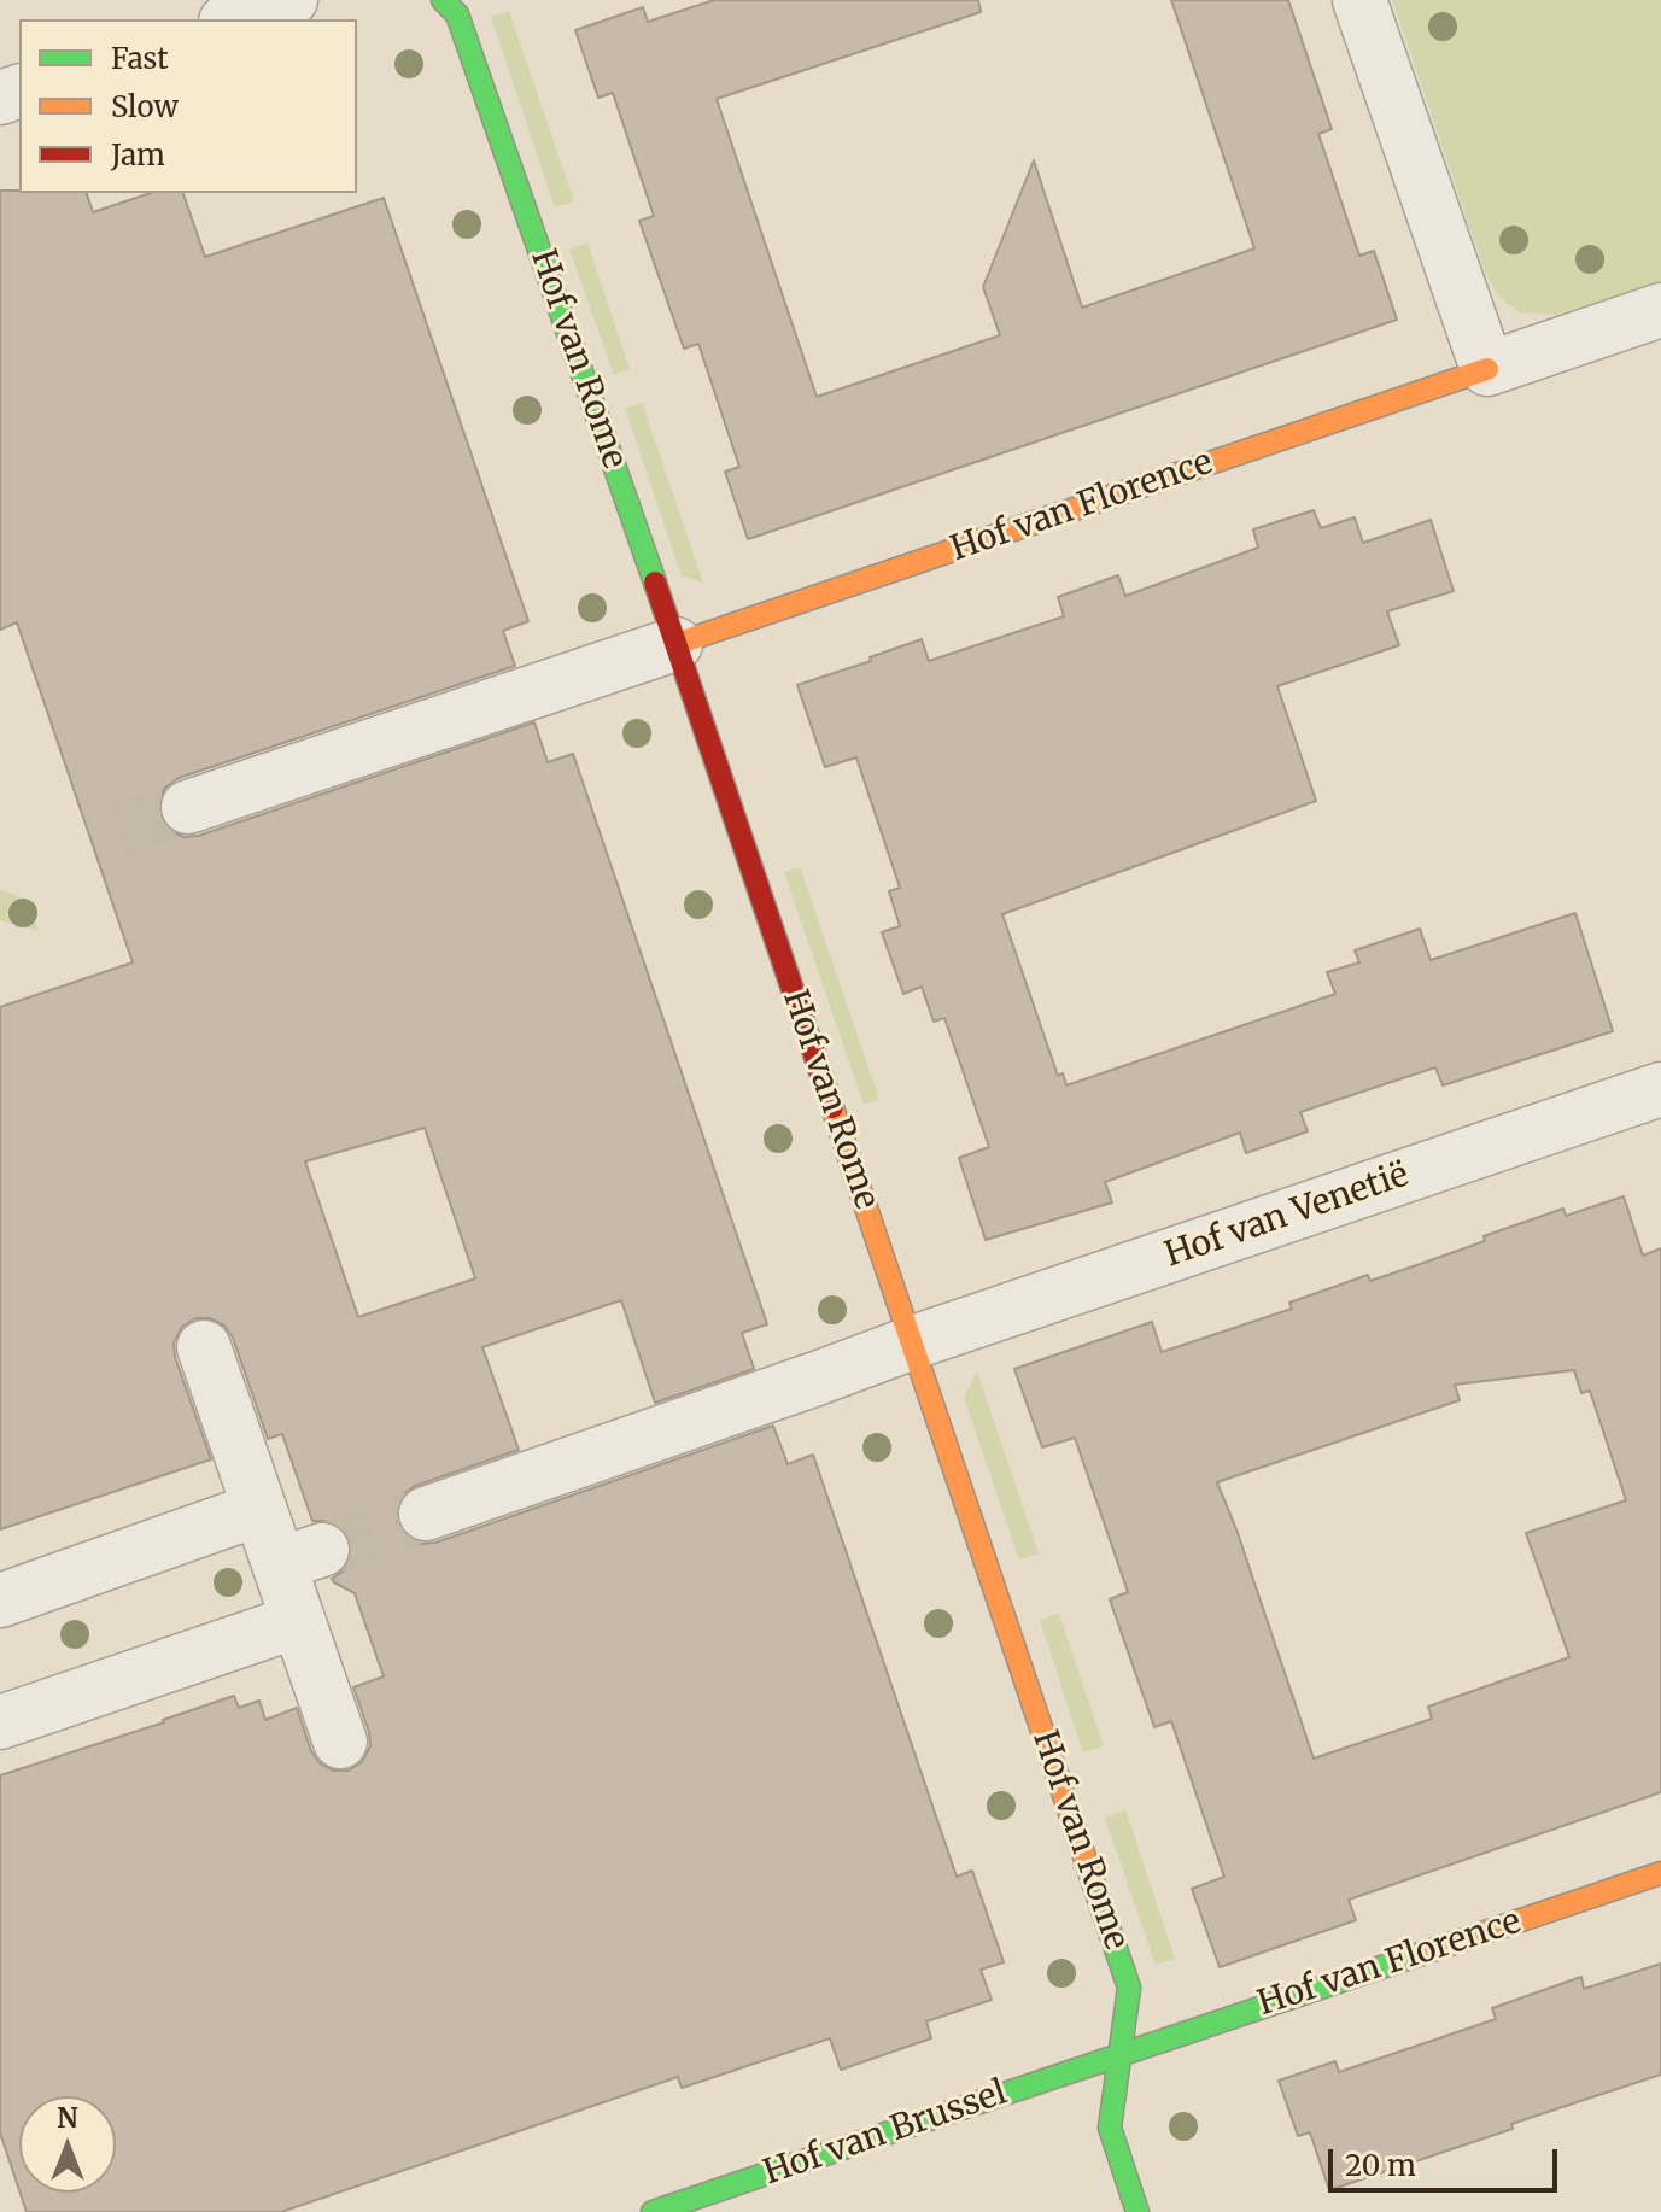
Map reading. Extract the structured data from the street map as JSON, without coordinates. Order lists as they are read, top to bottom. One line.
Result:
{"streets":{"street":["Hof van Rome","Hof van Florence","Hof van Venetië","Hof van Brussel"]},"crossings":[["Hof van Rome","Hof van Florence"],["Hof van Rome","Hof van Venetië"],["Hof van Rome","Hof van Brussel"],["Hof van Florence","Hof van Brussel"]],"legend":["Fast","Slow","Jam"],"scale_bar":"20 m","north":"top"}
